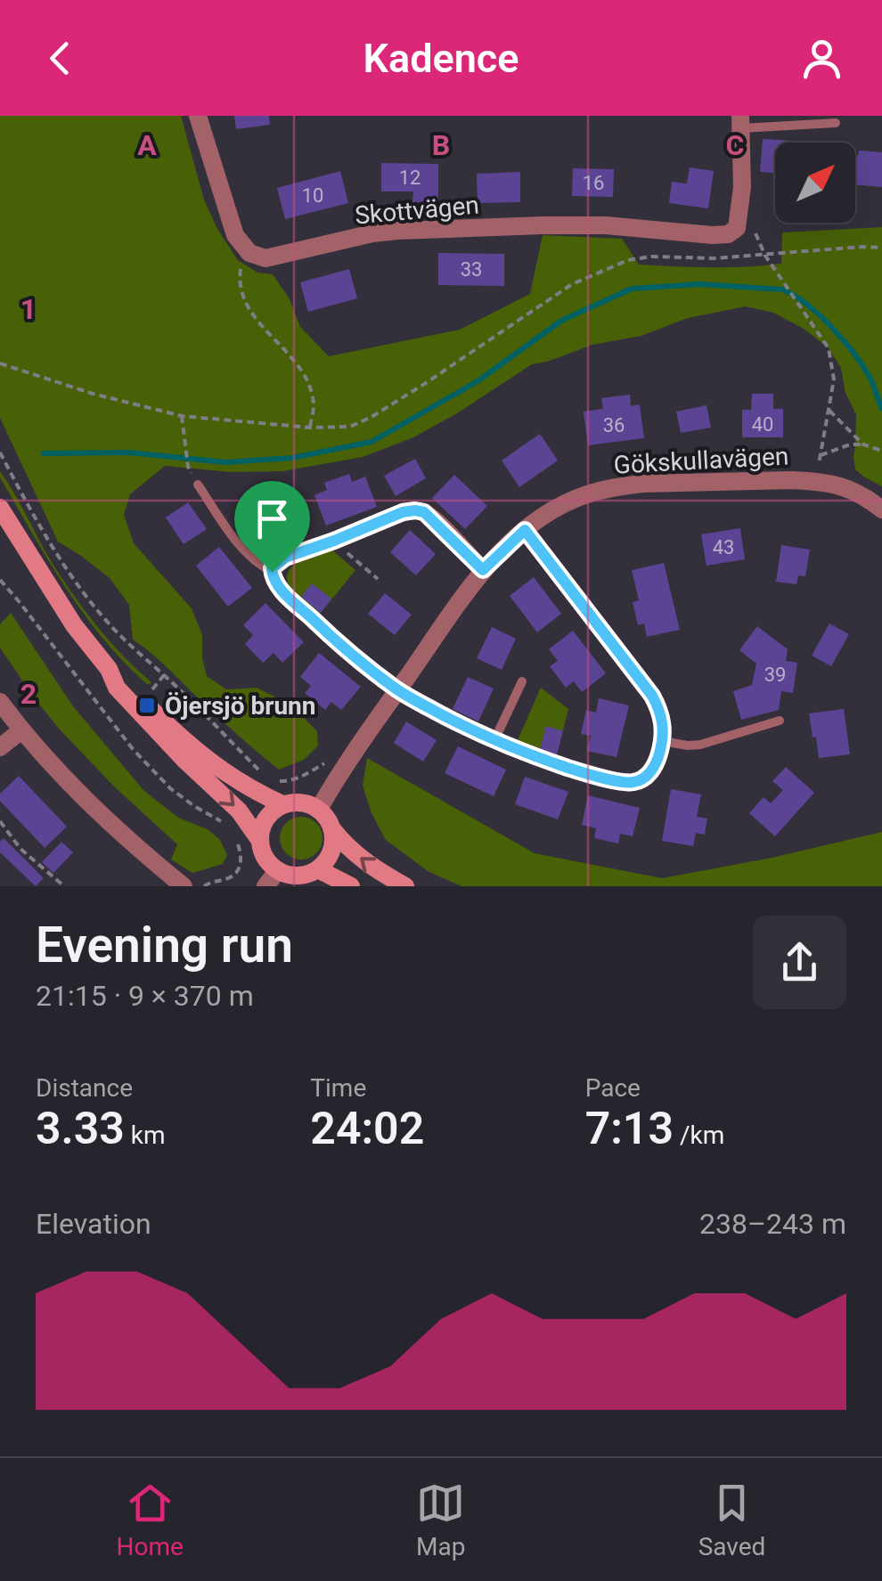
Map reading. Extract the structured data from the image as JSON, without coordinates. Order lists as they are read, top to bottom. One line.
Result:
{"streets":{"street":["Skottvägen","Gökskullavägen"]},"places":{"transit":["Öjersjö brunn"]},"house_numbers":["12","16","10","33","40","36","43","39"],"north":"top right","page":{"header":"Kadence","heading":["Evening run","21:15 · 9 × 370 m"],"stats":[["Distance","3.33 km"],["Time","24:02"],["Pace","7:13 /km"]],"chart":["Elevation","238–243 m"],"tabs":["Home","Map","Saved"]},"grid":{"columns":["A","B","C"],"rows":["1","2"]}}
